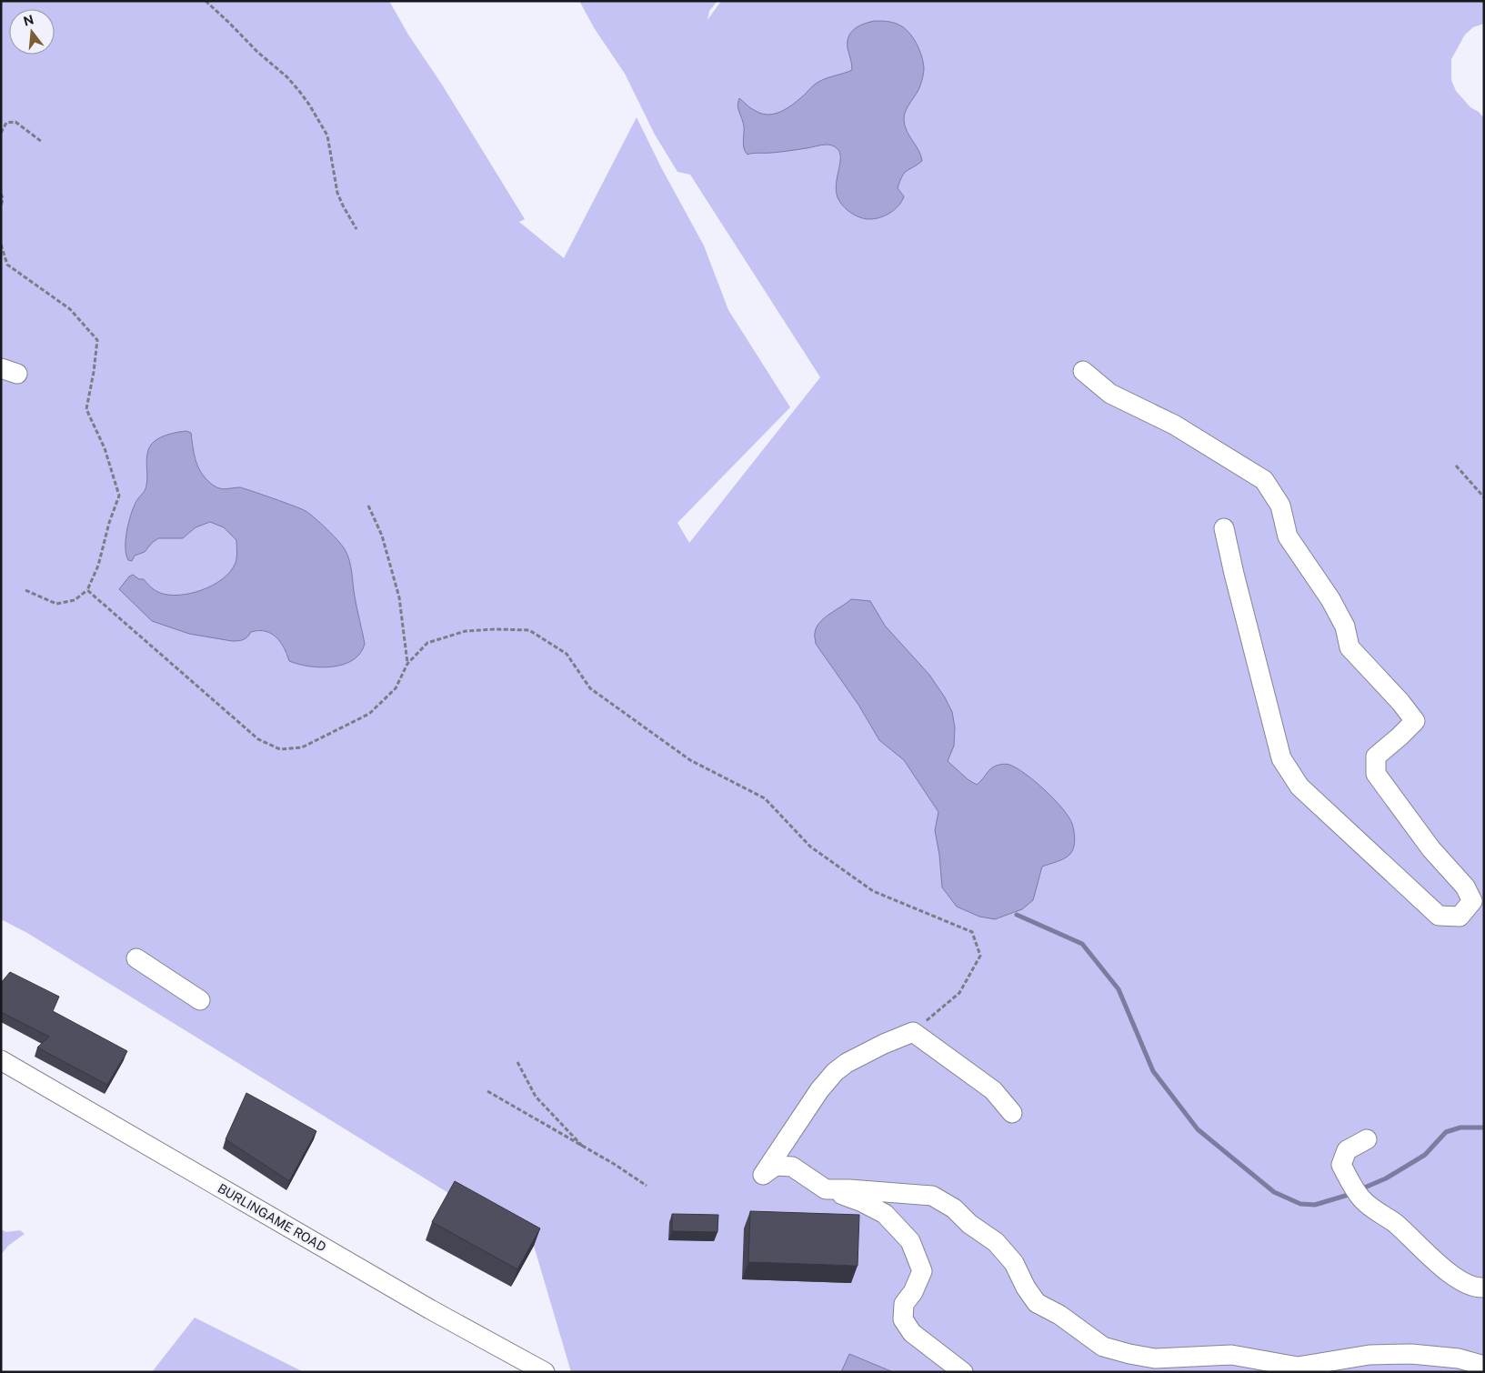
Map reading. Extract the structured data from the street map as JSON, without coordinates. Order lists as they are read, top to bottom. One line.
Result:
{"streets":{"street":["BURLINGAME ROAD"]},"north":"top"}
